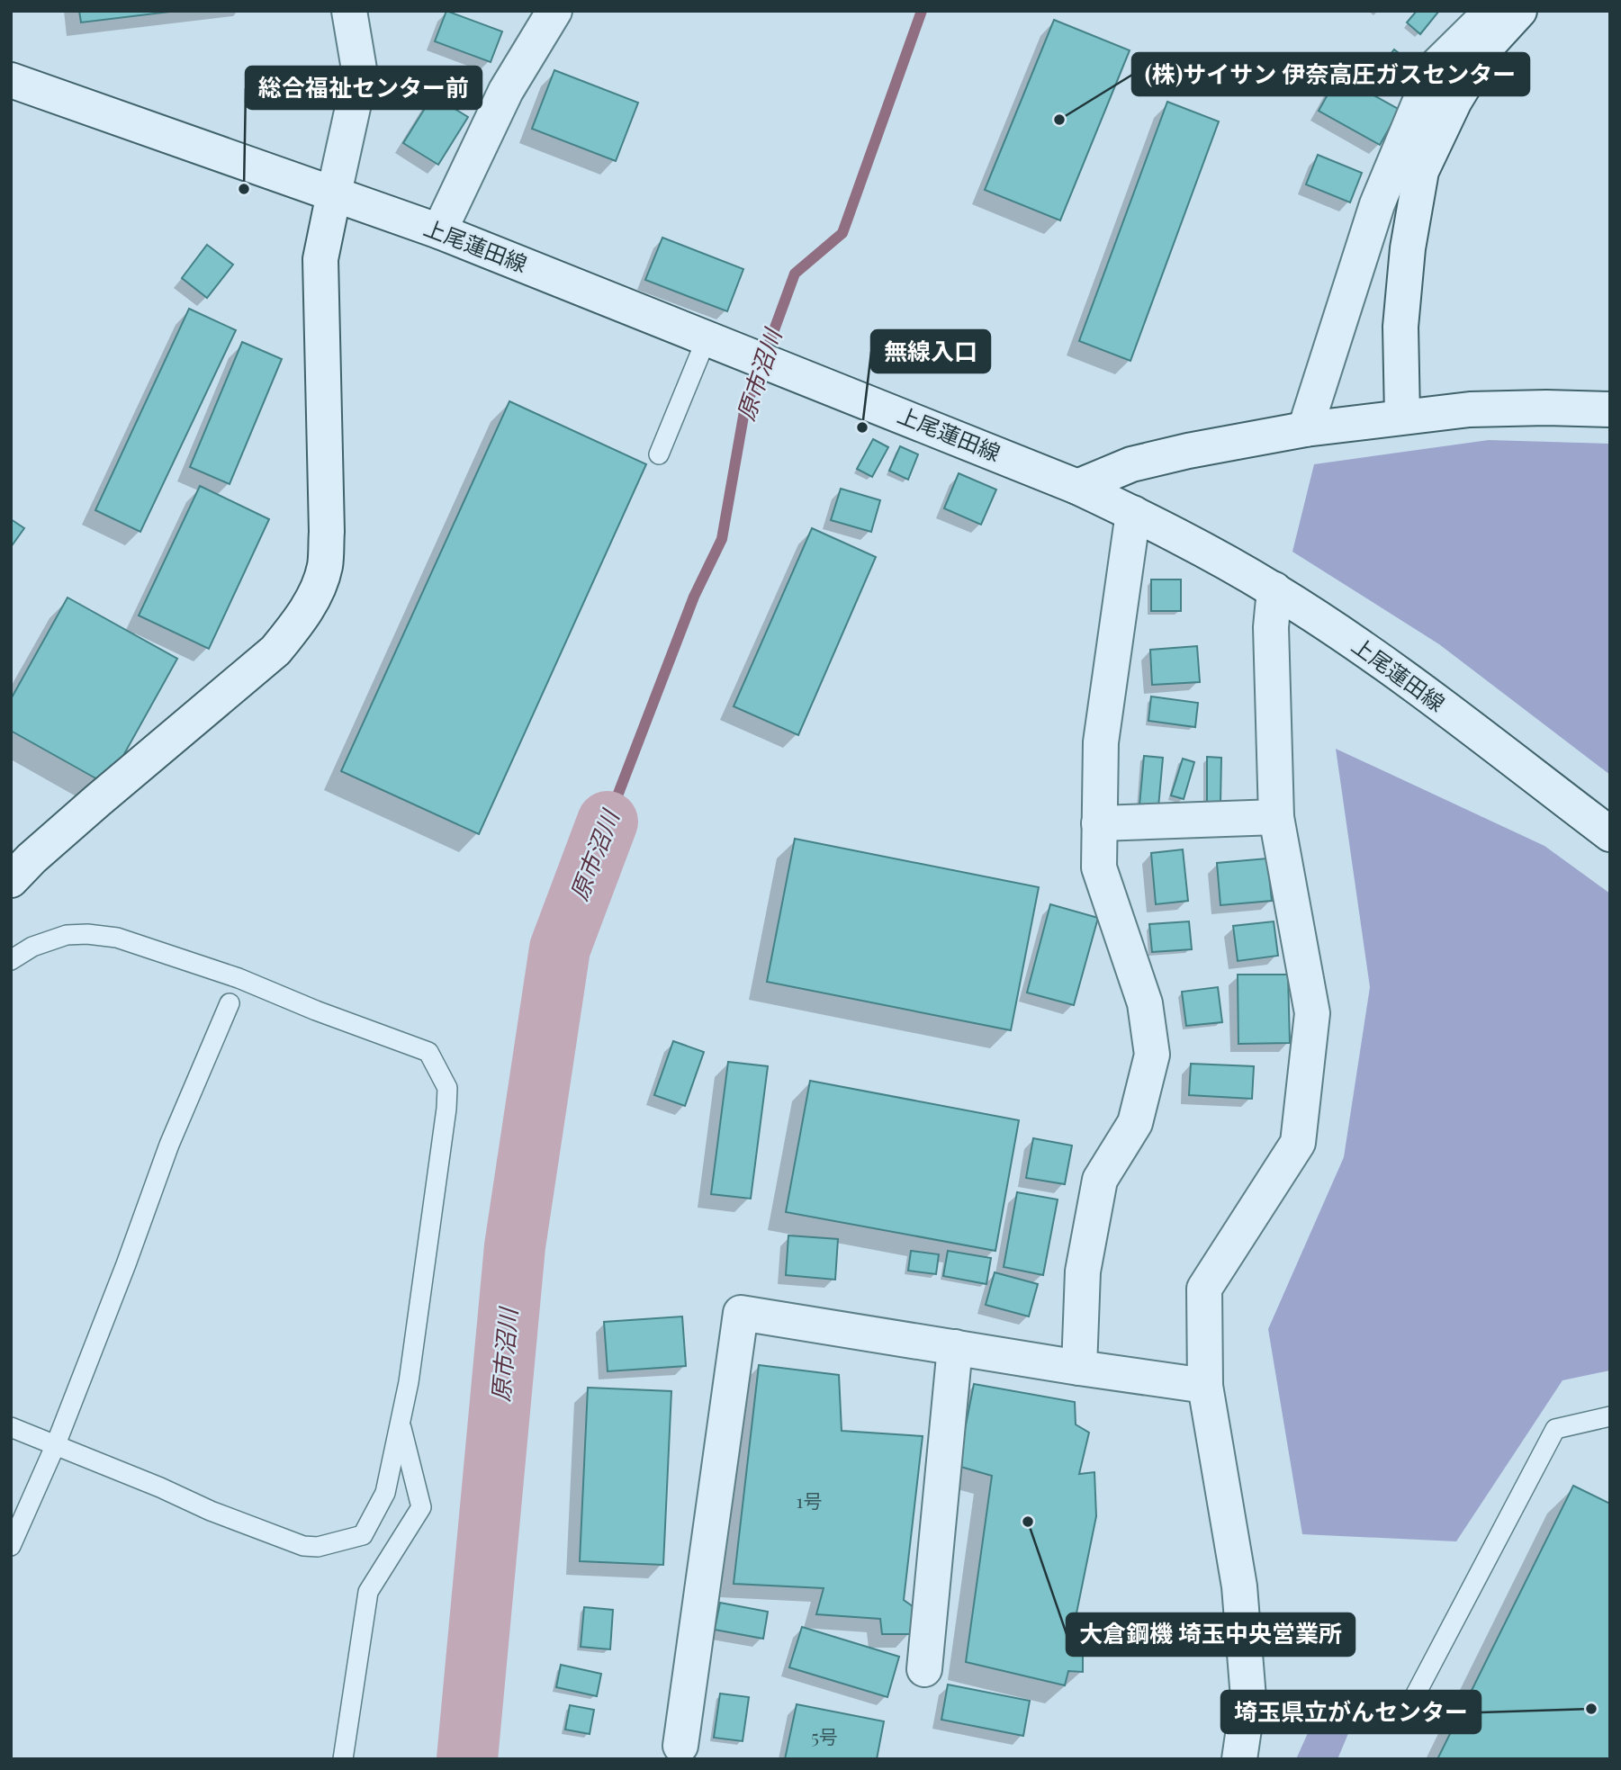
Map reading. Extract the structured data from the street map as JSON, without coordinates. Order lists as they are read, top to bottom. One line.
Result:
{"streets":{"street":["上尾蓮田線"]},"water":["原市沼川"],"places":["(株)サイサン 伊奈高圧ガスセンター","総合福祉センター前","無線入口","大倉鋼機 埼玉中央営業所","埼玉県立がんセンター"],"house_numbers":["1号","5号"]}
